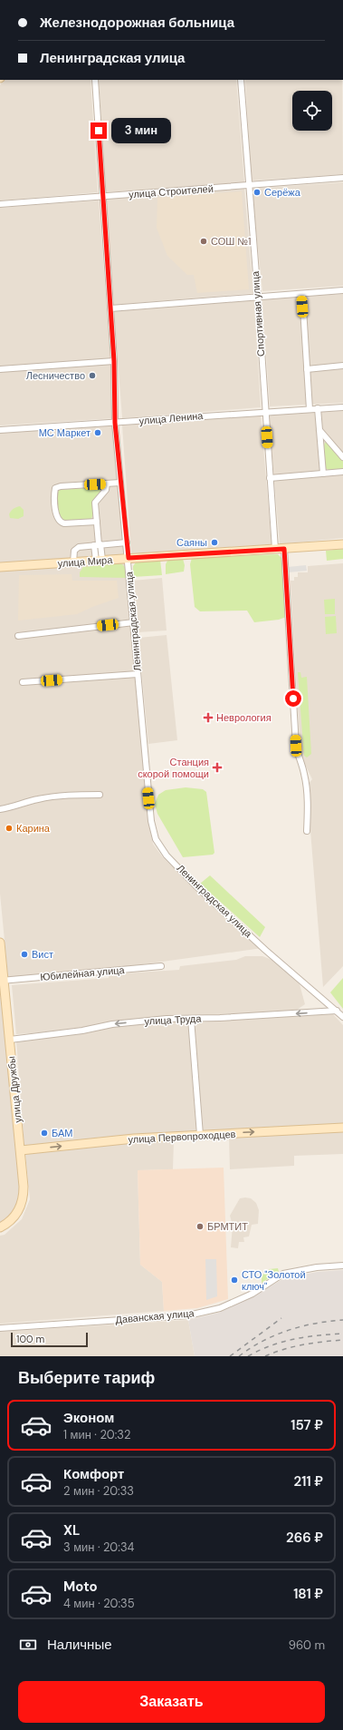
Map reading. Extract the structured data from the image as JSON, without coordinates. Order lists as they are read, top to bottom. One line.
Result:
{"streets":{"street":["улица Строителей","Спортивная улица","улица Ленина","улица Мира","Ленинградская улица","Юбилейная улица","улица Труда","улица Дружбы","улица Первопроходцев","Даванская улица"]},"crossings":[["улица Строителей","Спортивная улица"],["улица Строителей","Ленинградская улица"],["Спортивная улица","улица Ленина"],["Спортивная улица","улица Мира"],["улица Ленина","Ленинградская улица"],["улица Мира","Ленинградская улица"],["Ленинградская улица","улица Труда"],["Юбилейная улица","улица Дружбы"],["улица Труда","улица Дружбы"],["улица Дружбы","улица Первопроходцев"]],"one_way":["улица Труда","улица Первопроходцев"],"places":{"other":["Серёжа","СОШ №1","Лесничество","МС Маркет","Саяны","Карина","Вист","БАМ","БРМТИТ","СТО \"Золотой ключ\""],"health":["Неврология","Станция скорой помощи"]},"scale_bar":"100 m","page":{"banner":["Железнодорожная больница","Ленинградская улица"],"bubble":"3 мин","scale":"100 m","heading":"Выберите тариф","list":[{"name":"Эконом","note":"1 мин · 20:32","value":"157 ₽"},{"name":"Комфорт","note":"2 мин · 20:33","value":"211 ₽"},{"name":"XL","note":"3 мин · 20:34","value":"266 ₽"},{"name":"Moto","note":"4 мин · 20:35","value":"181 ₽"}],"pay":["Наличные","960 m"],"buttons":"Заказать"}}
